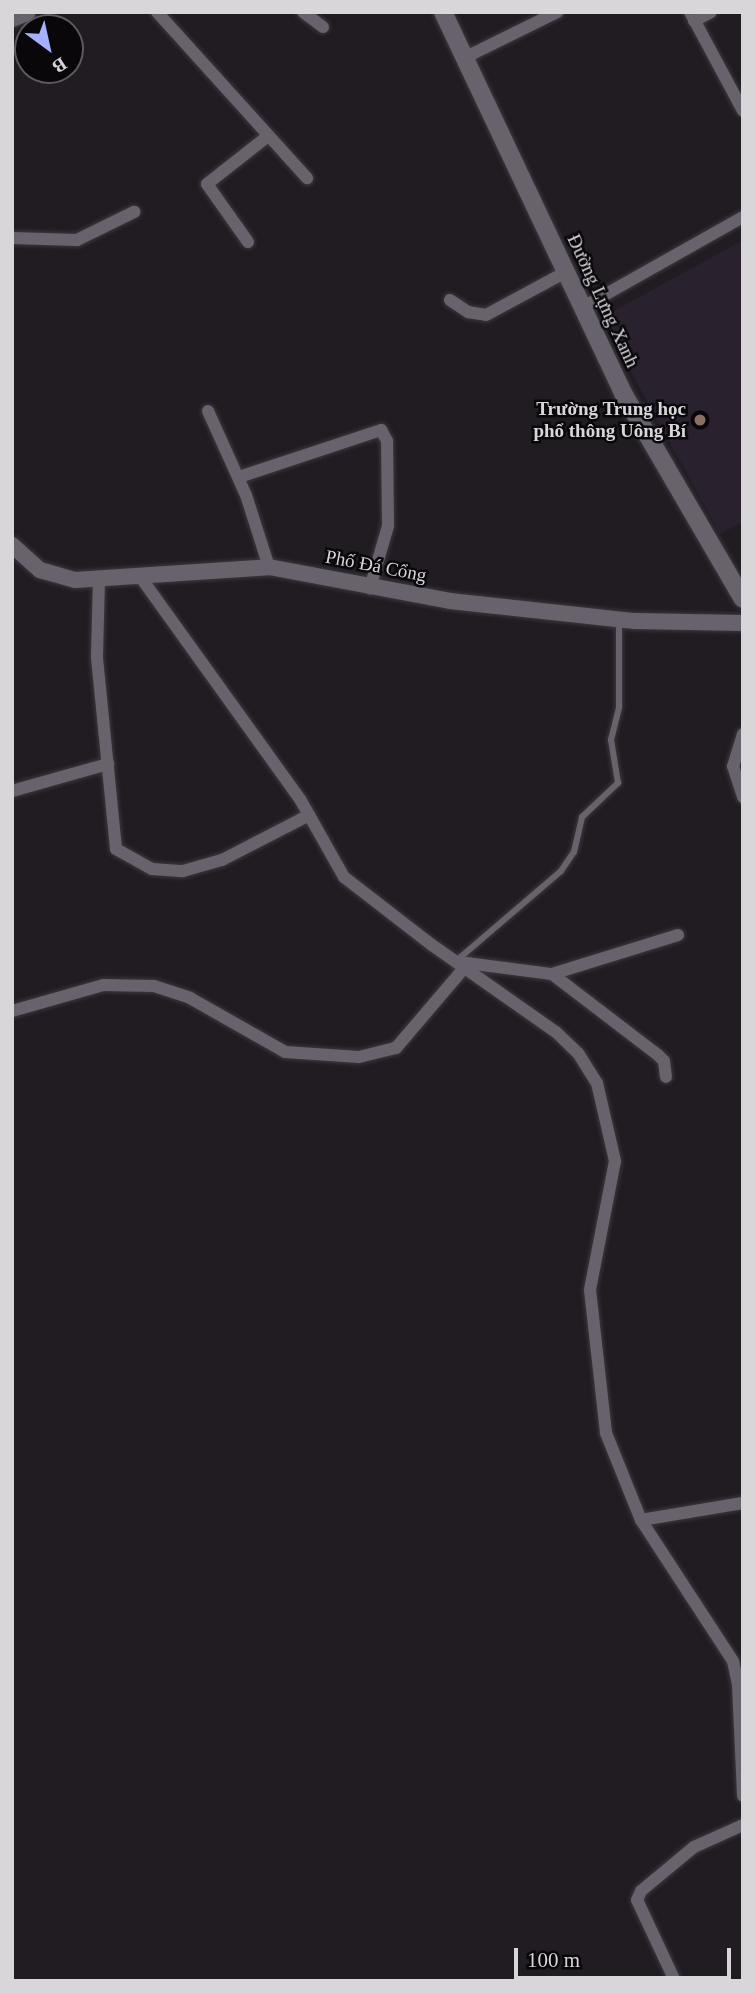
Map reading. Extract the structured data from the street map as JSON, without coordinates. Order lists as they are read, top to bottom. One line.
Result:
{"streets":{"main road":["Đường Lựng Xanh"],"street":["Phố Đá Cổng"]},"places":["Trường Trung học phổ thông Uông Bí"],"scale_bar":"100 m","north":"bottom right"}
